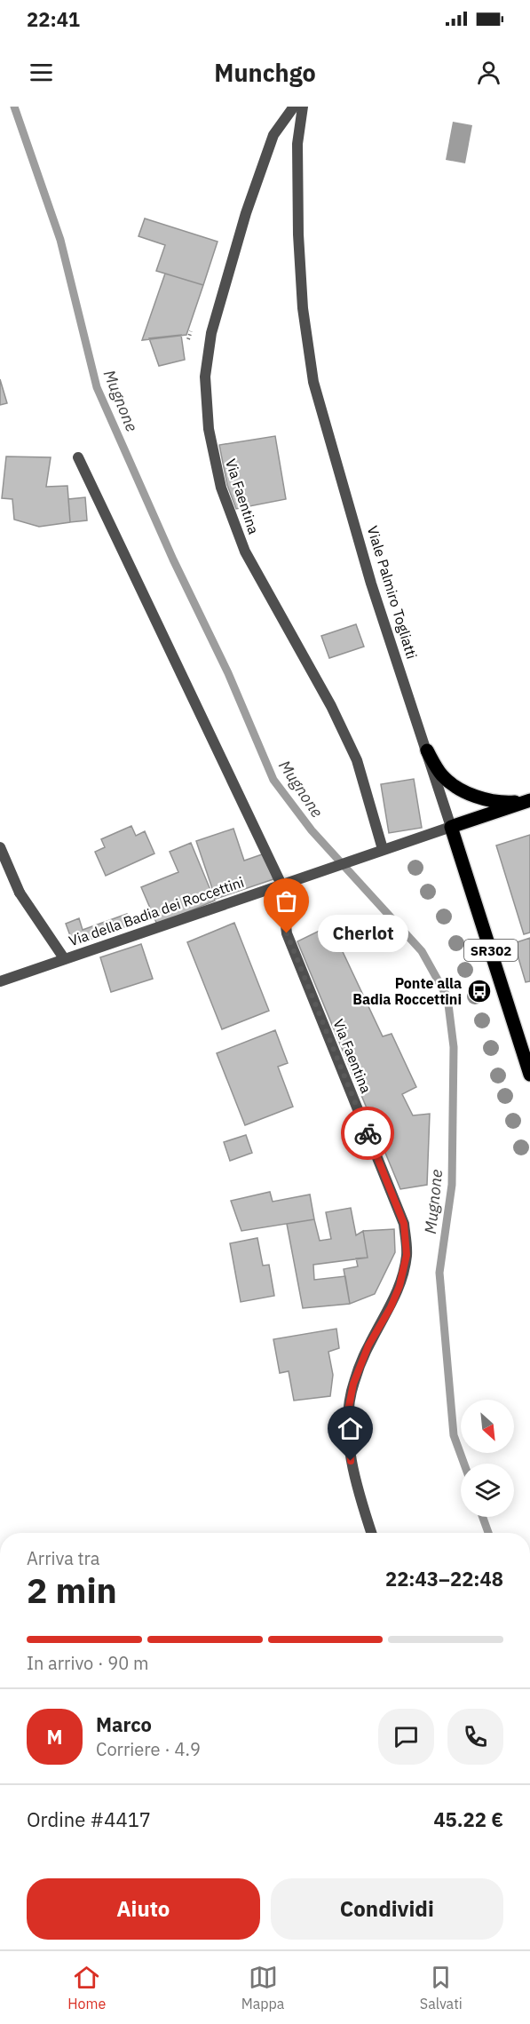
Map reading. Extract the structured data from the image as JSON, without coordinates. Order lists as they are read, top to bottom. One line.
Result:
{"streets":{"main road":["Viale Palmiro Togliatti","SR302"],"street":["Via Faentina","Via della Badia dei Roccettini"]},"crossings":[["Via Faentina","Via della Badia dei Roccettini"]],"water":["Mugnone"],"places":{"other":["Cherlot"],"bus stop":["Ponte alla Badia Roccettini"]},"north":"bottom right","page":{"status":"22:41","header":"Munchgo","bubble":"Cherlot","heading":["2 min","Arriva tra","22:43–22:48"],"panel":["Marco","Corriere · 4.9","Ordine #4417","45.22 €"],"bar":"In arrivo · 90 m","round":"M","buttons":["Aiuto","Condividi"],"tabs":["Home","Mappa","Salvati"]}}
